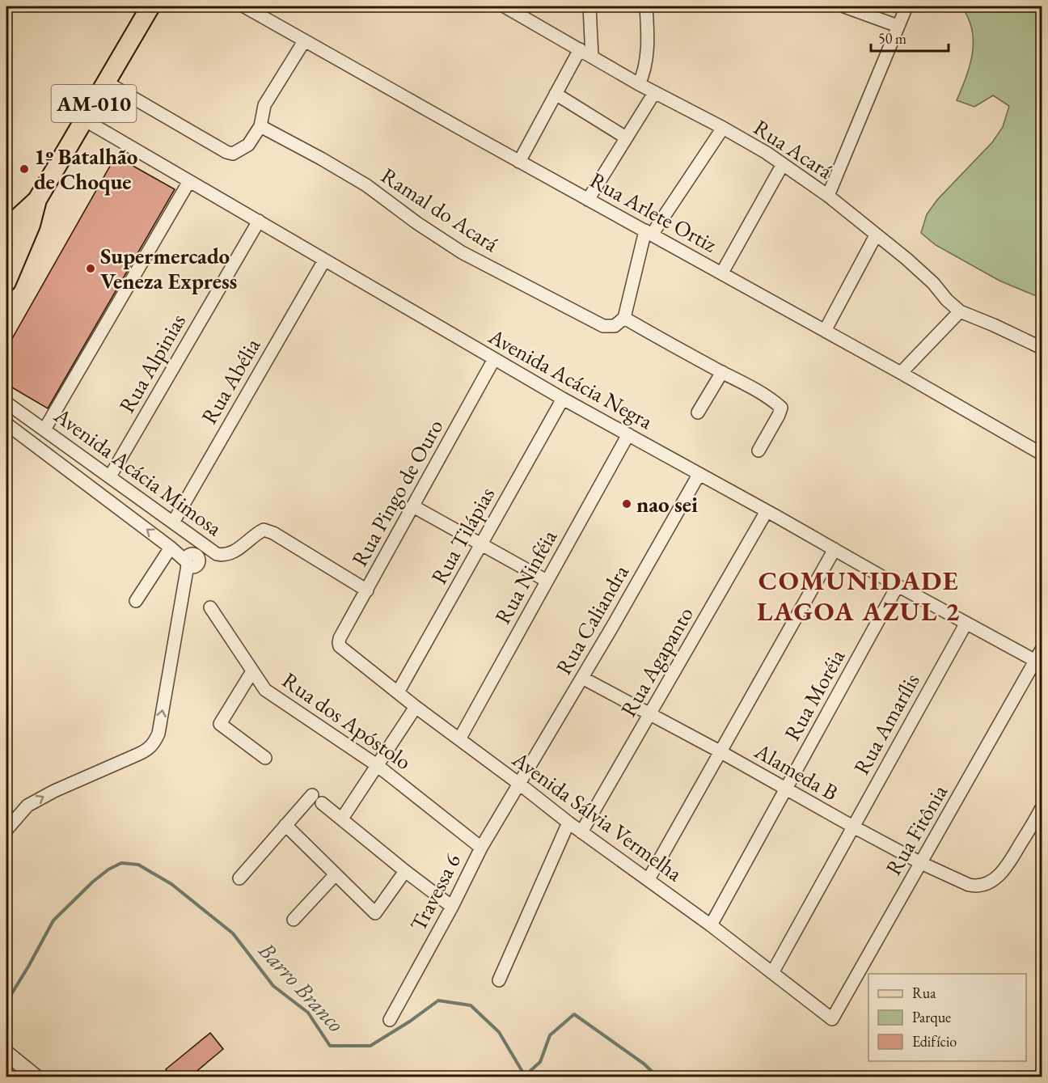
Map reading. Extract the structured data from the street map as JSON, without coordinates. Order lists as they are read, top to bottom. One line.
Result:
{"streets":{"main road":["AM-010"],"street":["Rua Acará","Ramal do Acará","Rua Arlete Ortiz","Rua Alpinias","Avenida Acácia Negra","Rua Abélia","Avenida Acácia Mimosa","Rua Pingo de Ouro","Rua Tilápias","Rua Ninféia","Rua Caliandra","Rua Agapanto","Rua Moréia","Rua dos Apóstolo","Rua Amarílis","Alameda B","Avenida Sálvia Vermelha","Rua Fitônia","Travessa 6"]},"crossings":[["AM-010","Avenida Acácia Negra"],["Rua Alpinias","Avenida Acácia Negra"],["Rua Alpinias","Avenida Acácia Mimosa"],["Avenida Acácia Negra","Rua Abélia"],["Avenida Acácia Negra","Rua Pingo de Ouro"],["Avenida Acácia Negra","Rua Tilápias"],["Avenida Acácia Negra","Rua Ninféia"],["Avenida Acácia Negra","Rua Caliandra"],["Avenida Acácia Negra","Rua Agapanto"],["Avenida Acácia Negra","Rua Moréia"],["Avenida Acácia Negra","Rua Amarílis"],["Avenida Acácia Negra","Rua Fitônia"],["Rua Abélia","Avenida Acácia Mimosa"],["Avenida Acácia Mimosa","Rua Pingo de Ouro"],["Rua Pingo de Ouro","Avenida Sálvia Vermelha"],["Rua Tilápias","Avenida Sálvia Vermelha"],["Rua Ninféia","Avenida Sálvia Vermelha"],["Rua Caliandra","Alameda B"],["Rua Caliandra","Avenida Sálvia Vermelha"],["Rua Caliandra","Travessa 6"],["Rua Agapanto","Alameda B"],["Rua Agapanto","Avenida Sálvia Vermelha"],["Rua Moréia","Alameda B"],["Rua Moréia","Avenida Sálvia Vermelha"],["Rua dos Apóstolo","Travessa 6"],["Rua Amarílis","Alameda B"],["Rua Amarílis","Avenida Sálvia Vermelha"],["Alameda B","Rua Fitônia"],["Avenida Sálvia Vermelha","Rua Fitônia"],["Avenida Sálvia Vermelha","Travessa 6"]],"districts":["COMUNIDADE LAGOA AZUL 2"],"water":["Barro Branco"],"places":["1º Batalhão de Choque","Supermercado Veneza Express","nao sei"],"legend":["Rua","Parque","Edifício"],"scale_bar":"50 m"}
